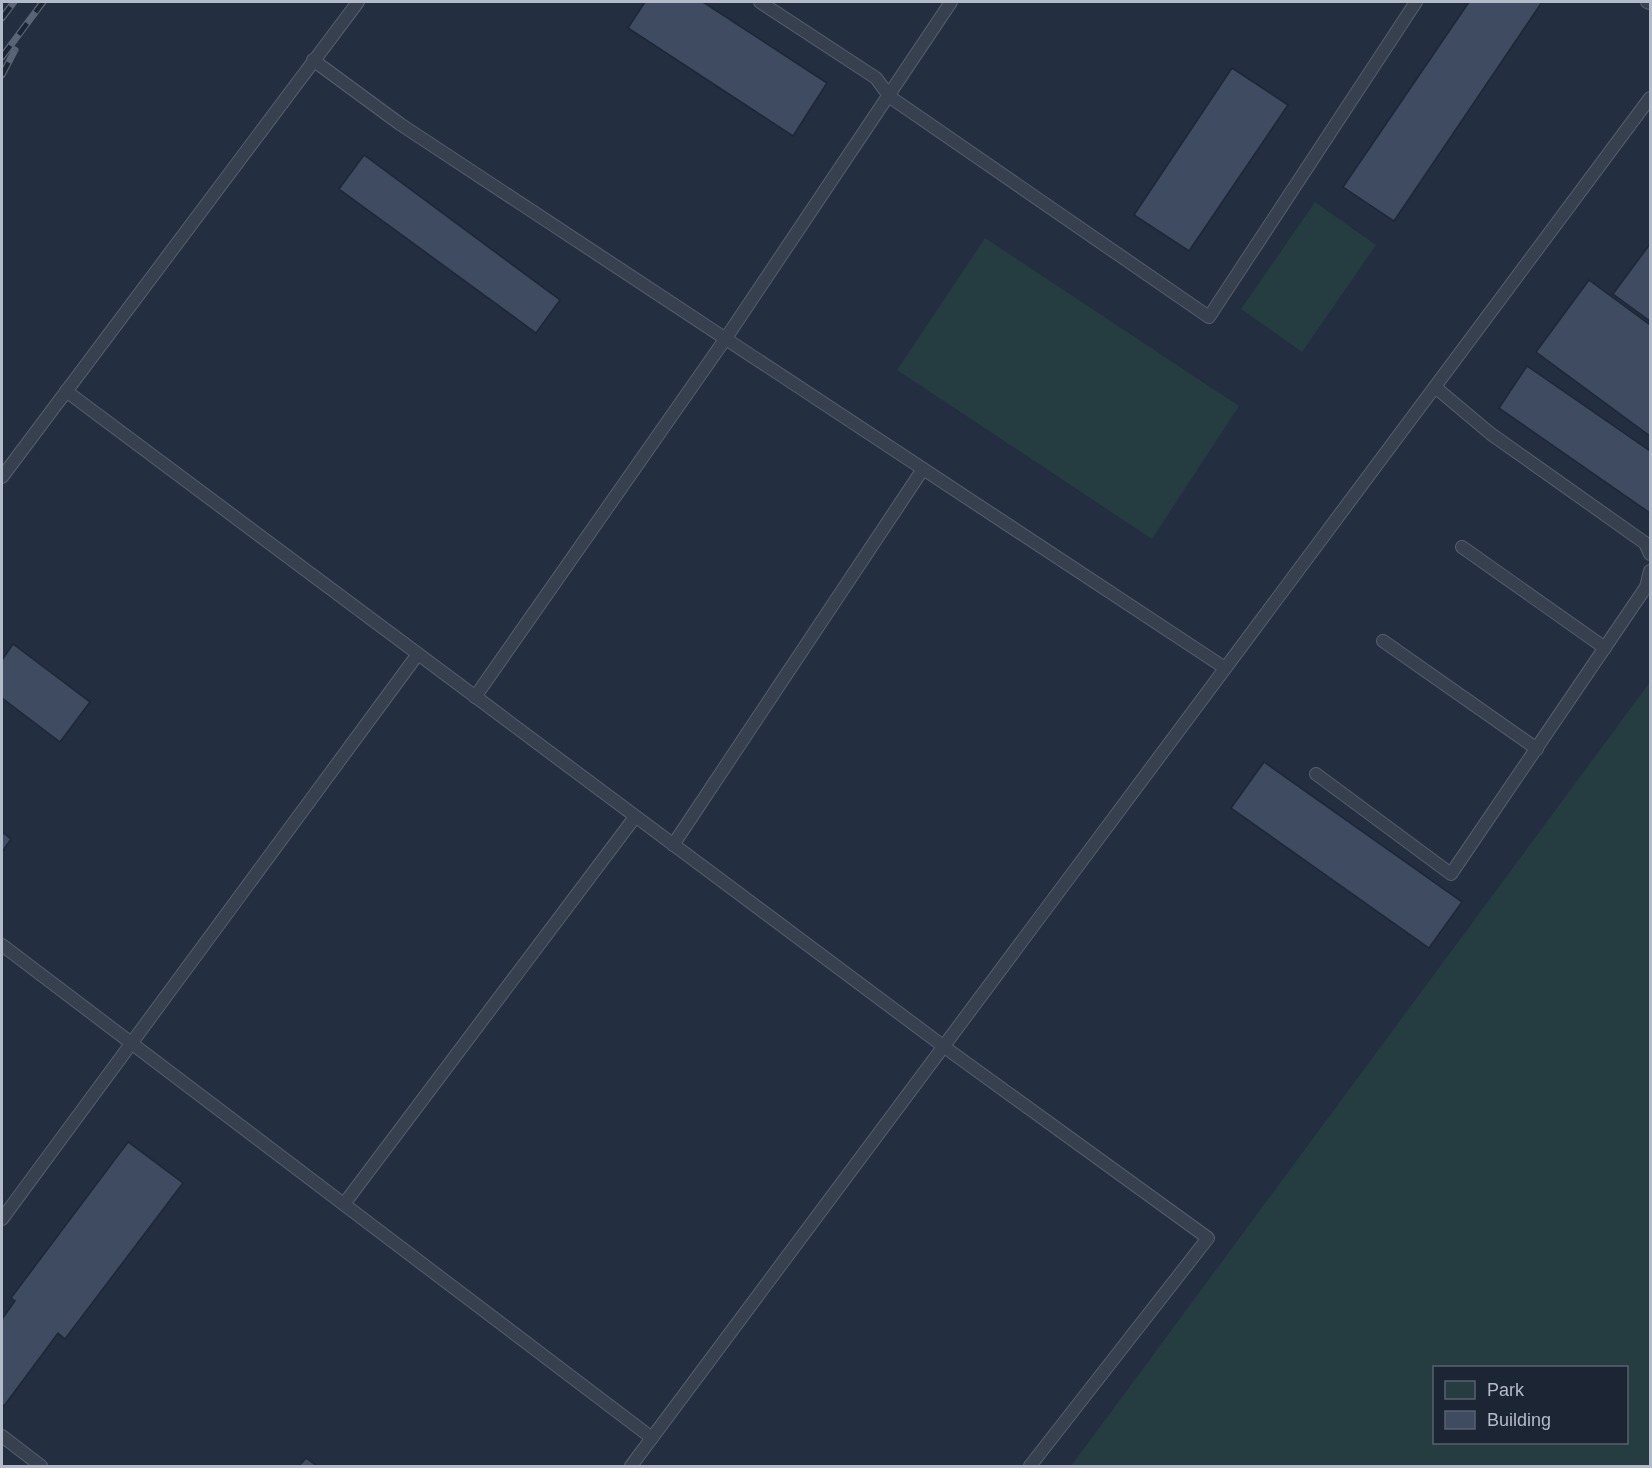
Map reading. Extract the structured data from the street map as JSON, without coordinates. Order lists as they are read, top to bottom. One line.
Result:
{"legend":["Park","Building"]}
